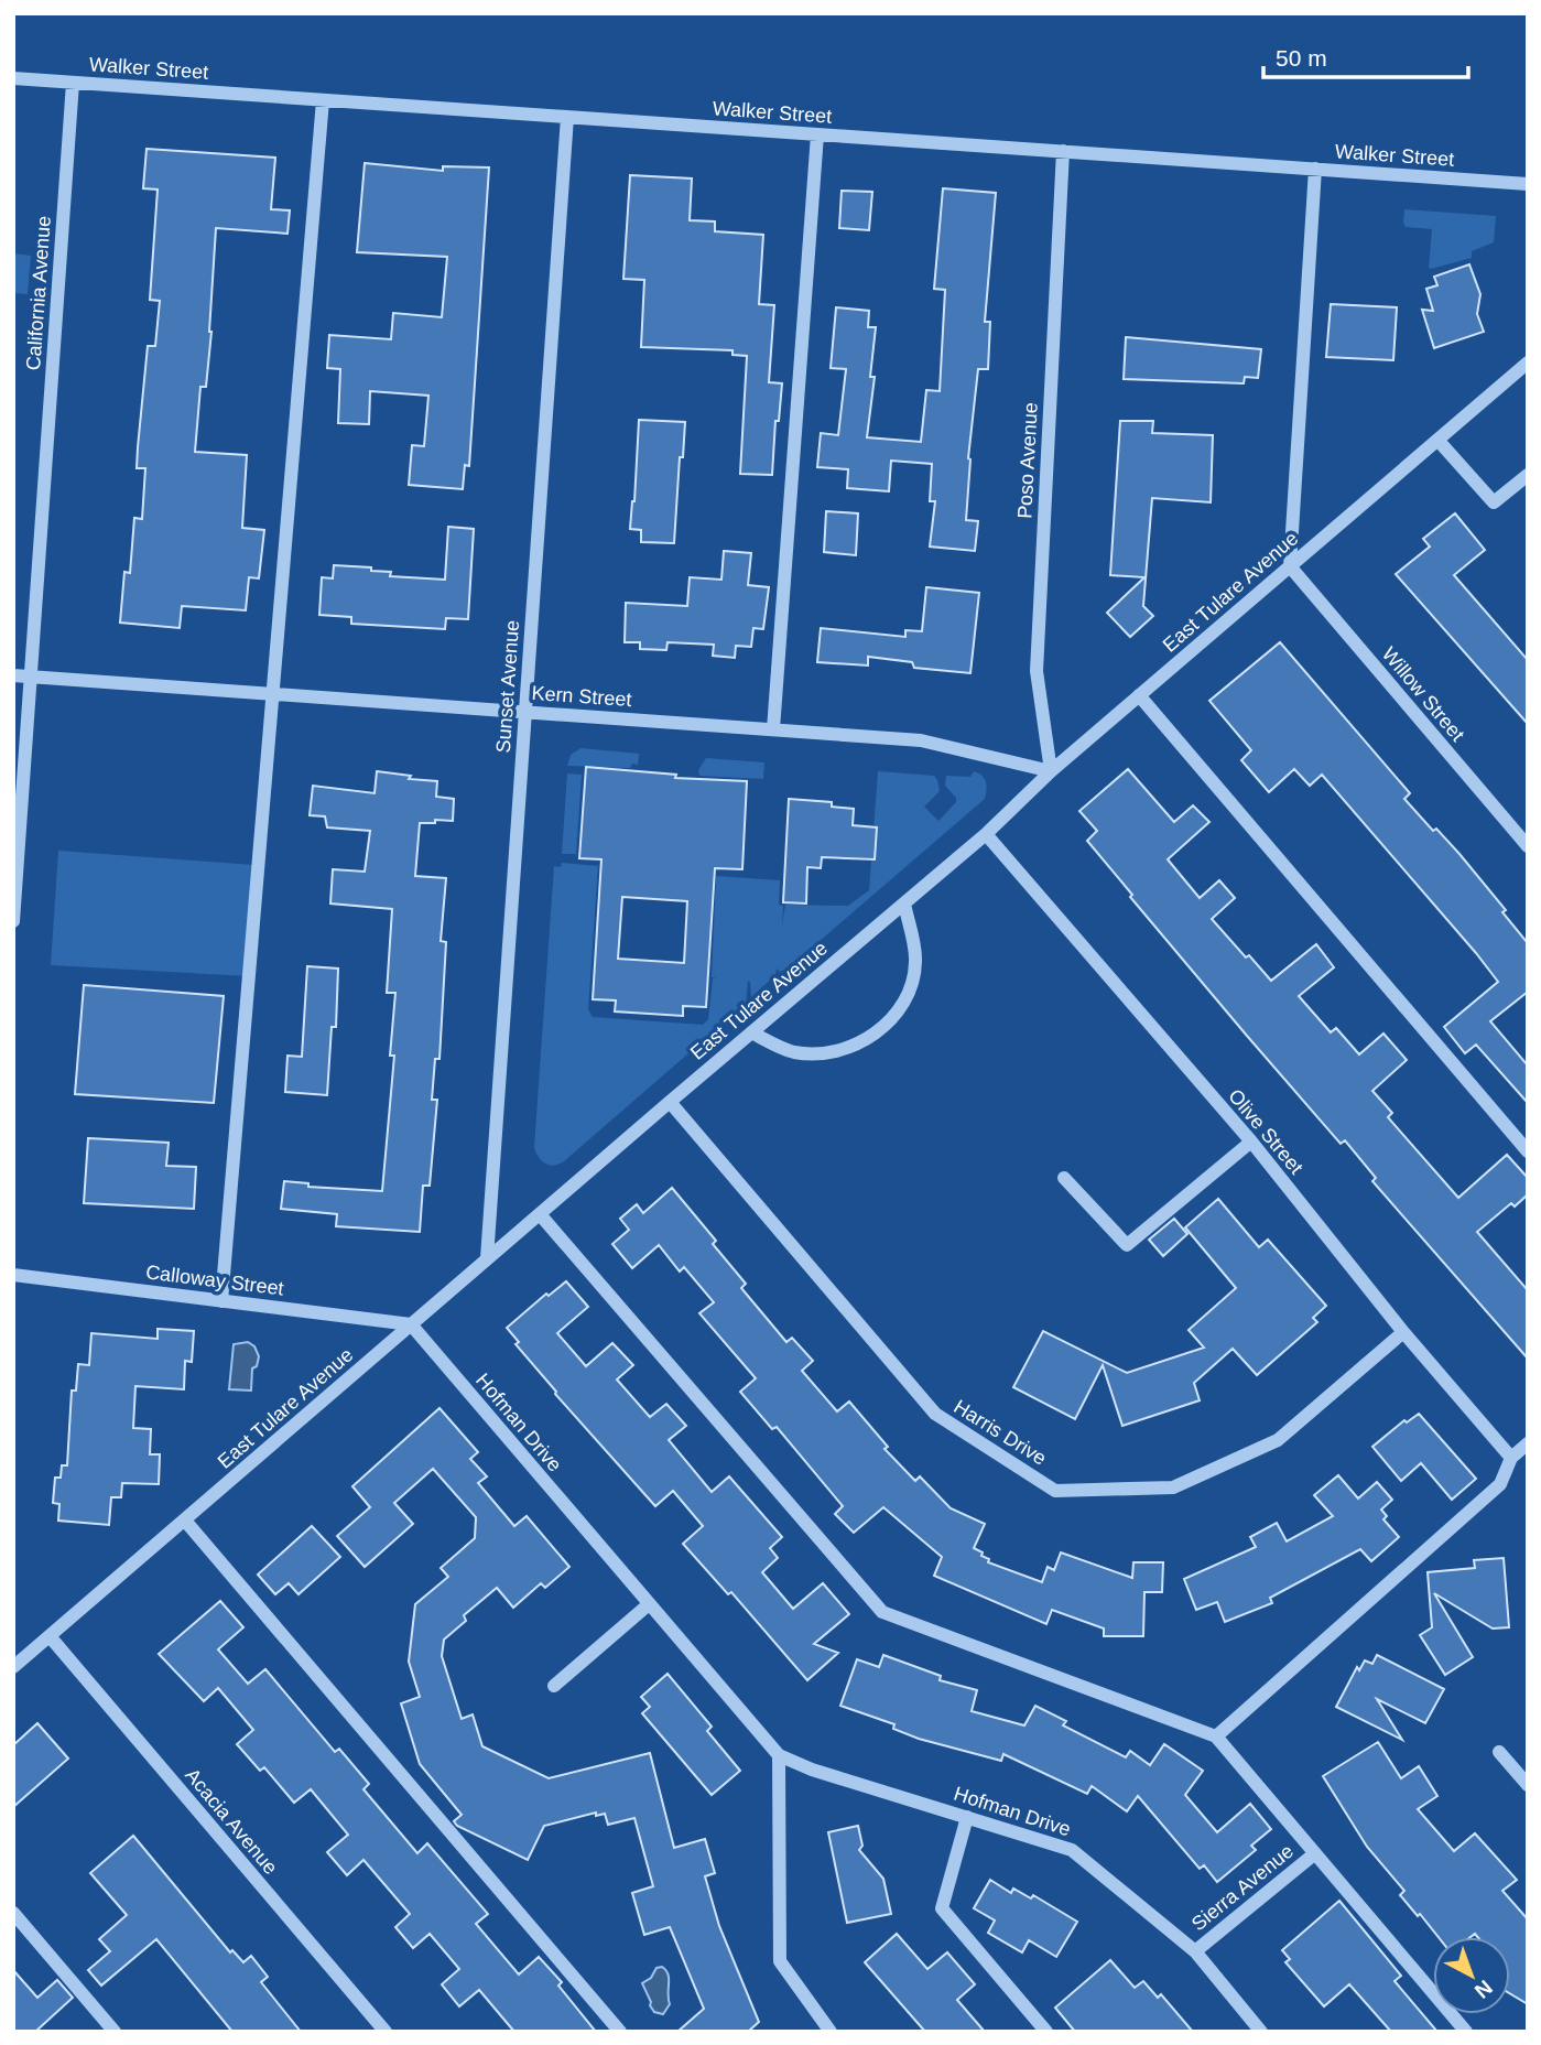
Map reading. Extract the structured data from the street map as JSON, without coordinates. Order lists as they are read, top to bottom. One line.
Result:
{"streets":{"street":["Walker Street","California Avenue","Poso Avenue","East Tulare Avenue","Sunset Avenue","Willow Street","Kern Street","Olive Street","Calloway Street","Hofman Drive","Harris Drive","Acacia Avenue","Sierra Avenue"]},"crossings":[["Walker Street","California Avenue"],["Walker Street","Poso Avenue"],["Walker Street","Sunset Avenue"],["California Avenue","Kern Street"],["Poso Avenue","East Tulare Avenue"],["Poso Avenue","Kern Street"],["East Tulare Avenue","Sunset Avenue"],["East Tulare Avenue","Willow Street"],["East Tulare Avenue","Kern Street"],["East Tulare Avenue","Olive Street"],["East Tulare Avenue","Calloway Street"],["East Tulare Avenue","Hofman Drive"],["East Tulare Avenue","Harris Drive"],["East Tulare Avenue","Acacia Avenue"],["Sunset Avenue","Kern Street"],["Olive Street","Harris Drive"],["Calloway Street","Hofman Drive"],["Hofman Drive","Sierra Avenue"]],"scale_bar":"50 m","north":"bottom right"}
